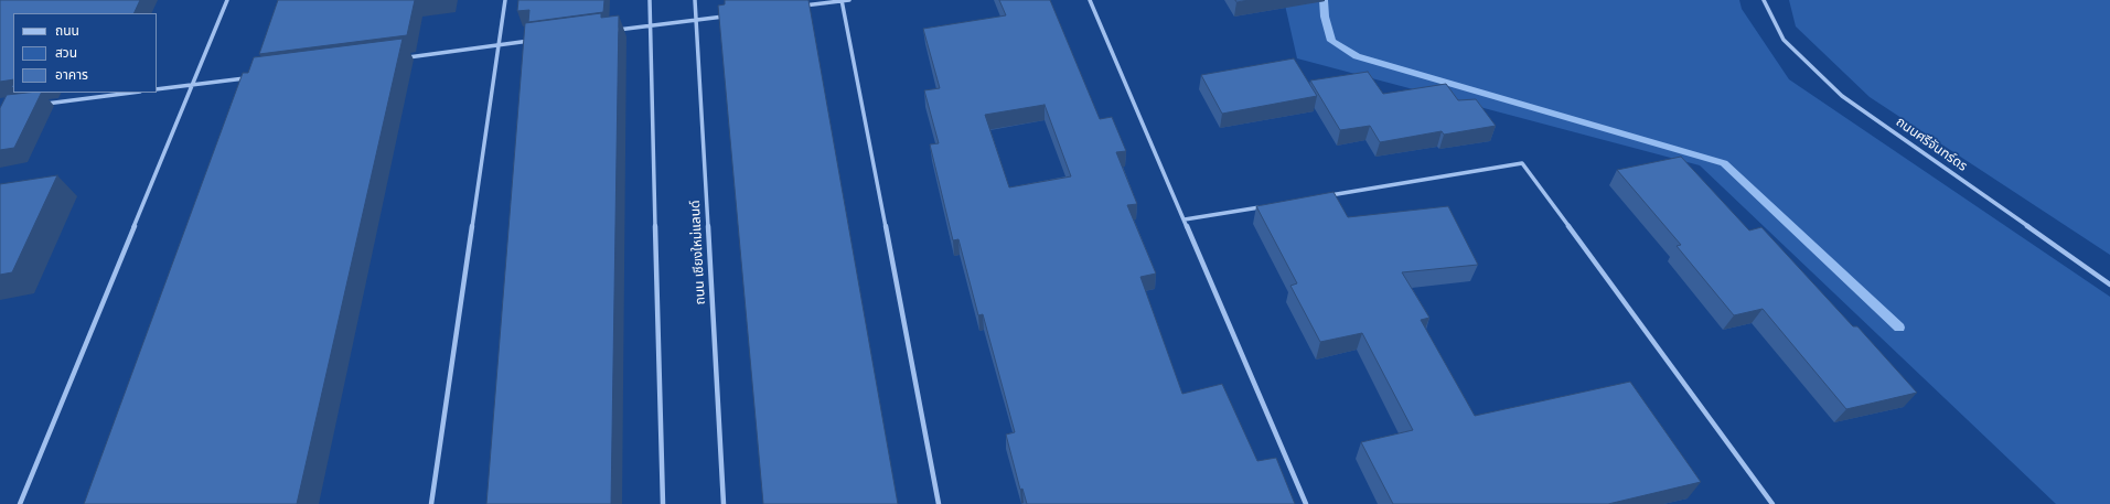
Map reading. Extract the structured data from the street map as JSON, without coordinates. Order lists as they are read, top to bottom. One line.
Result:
{"streets":{"street":["ถนนศรีจันทร์ดร","ถนน เชียงใหม่แลนด์"]},"legend":["ถนน","สวน","อาคาร"]}
